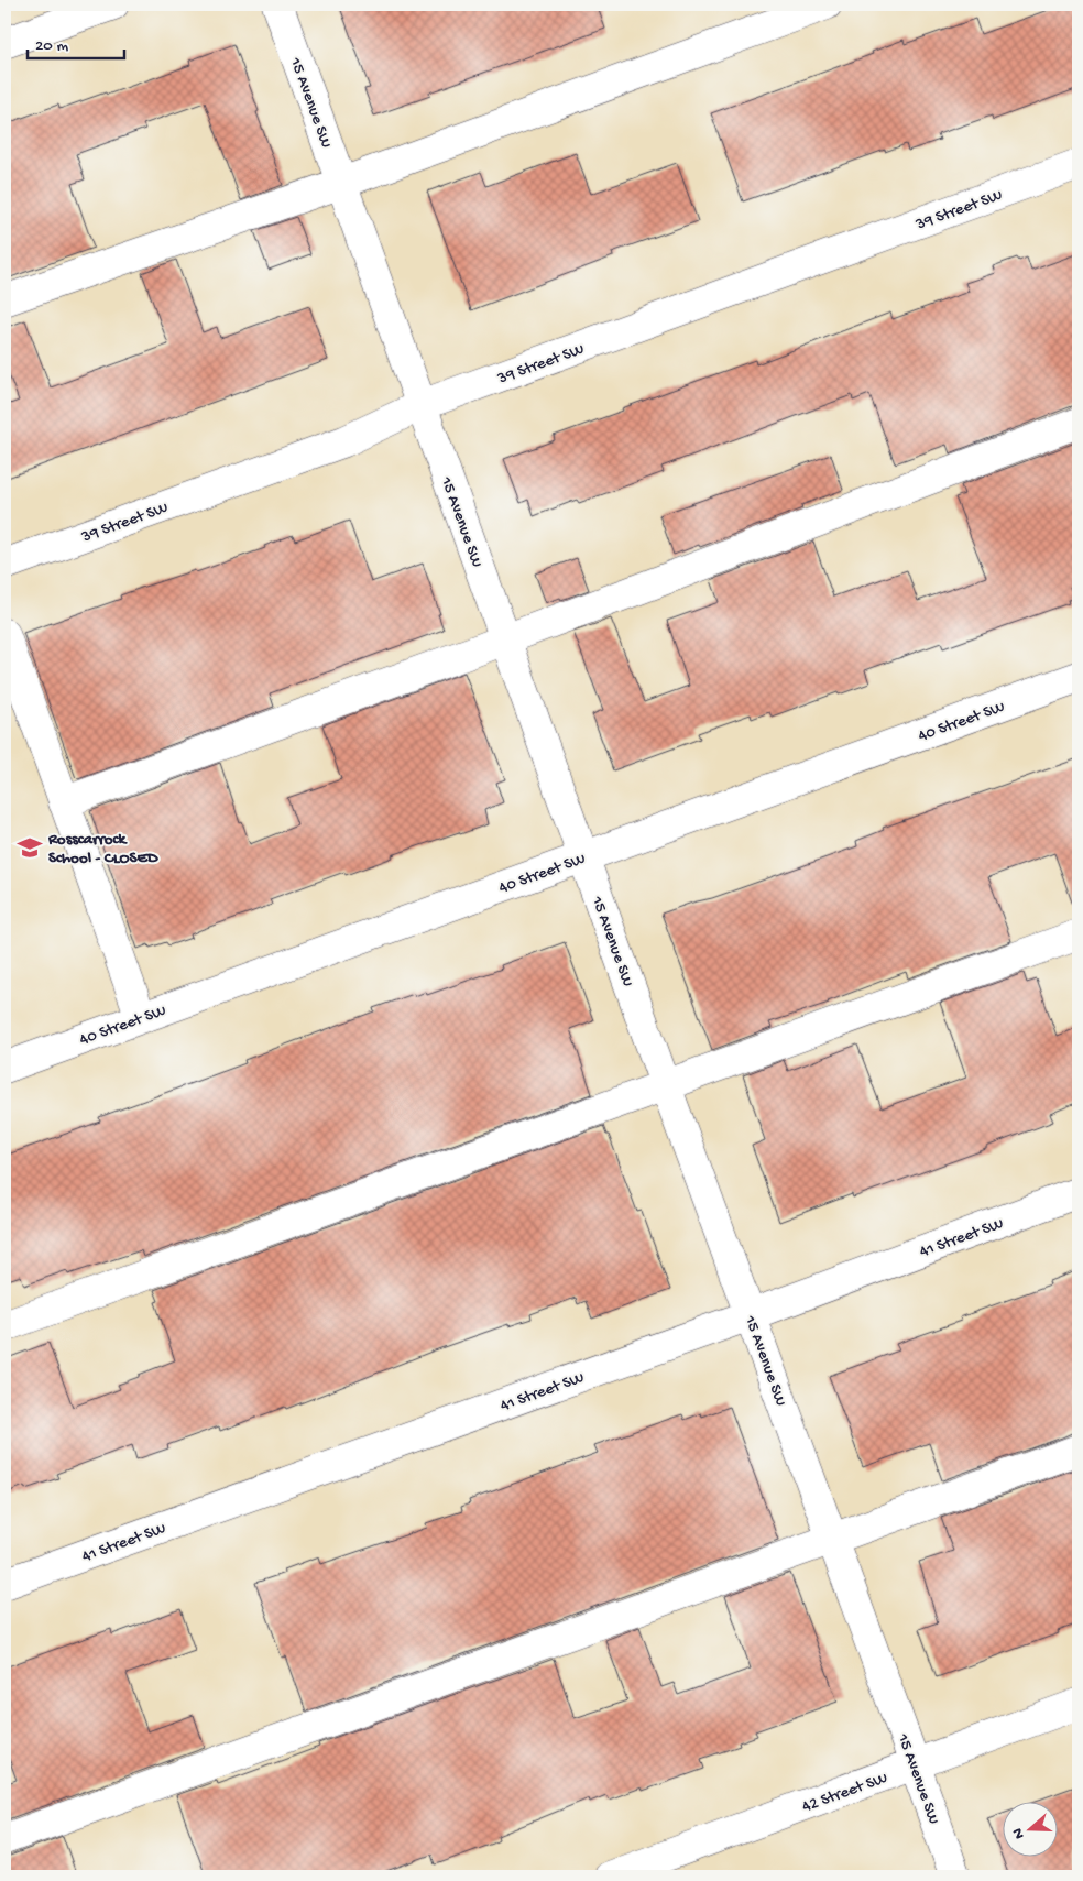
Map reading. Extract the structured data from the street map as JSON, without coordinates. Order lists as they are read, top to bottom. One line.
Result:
{"streets":{"street":["15 Avenue SW","39 Street SW","40 Street SW","41 Street SW","42 Street SW"]},"crossings":[["15 Avenue SW","39 Street SW"],["15 Avenue SW","40 Street SW"],["15 Avenue SW","41 Street SW"],["15 Avenue SW","42 Street SW"]],"places":{"school or university":["Rosscarrock School - CLOSED"]},"scale_bar":"20 m","north":"left"}
